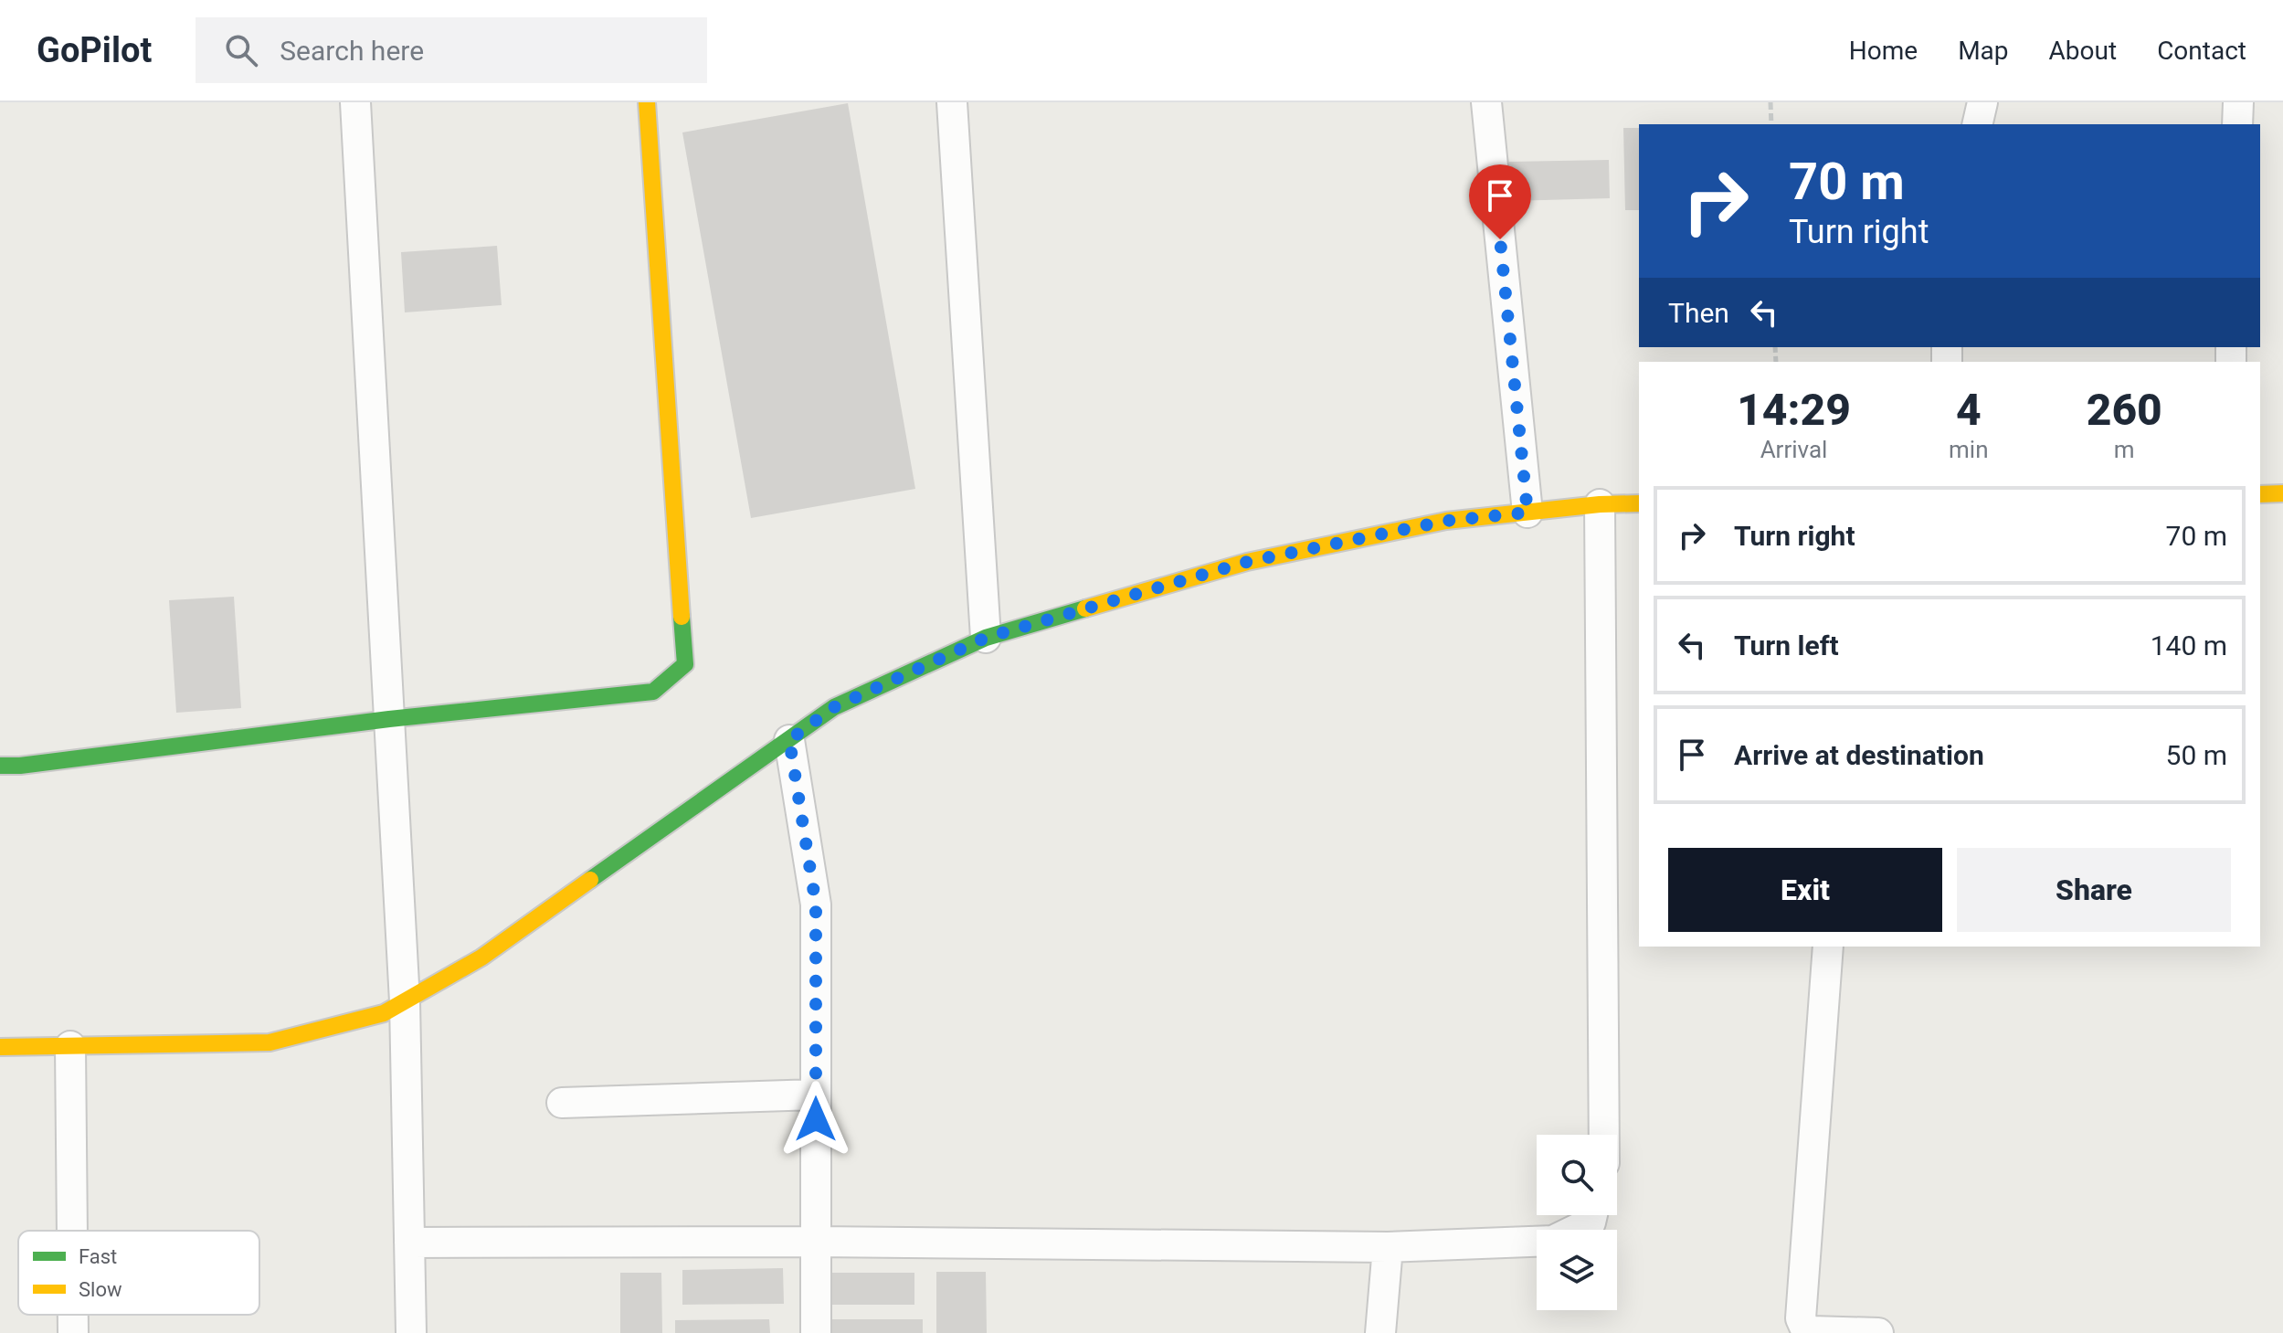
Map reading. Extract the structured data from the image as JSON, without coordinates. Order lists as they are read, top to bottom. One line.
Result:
{"legend":["Fast","Slow"],"page":{"header":"GoPilot","search":"Search here","nav":["Home","Map","About","Contact"],"turn":["70 m","Turn right"],"then":"Then","eta":["14:29","Arrival","4","min","260","m"],"list":[{"name":"Turn right","value":"70 m"},{"name":"Turn left","value":"140 m"},{"name":"Arrive at destination","value":"50 m"}],"buttons":["Exit","Share"]}}
